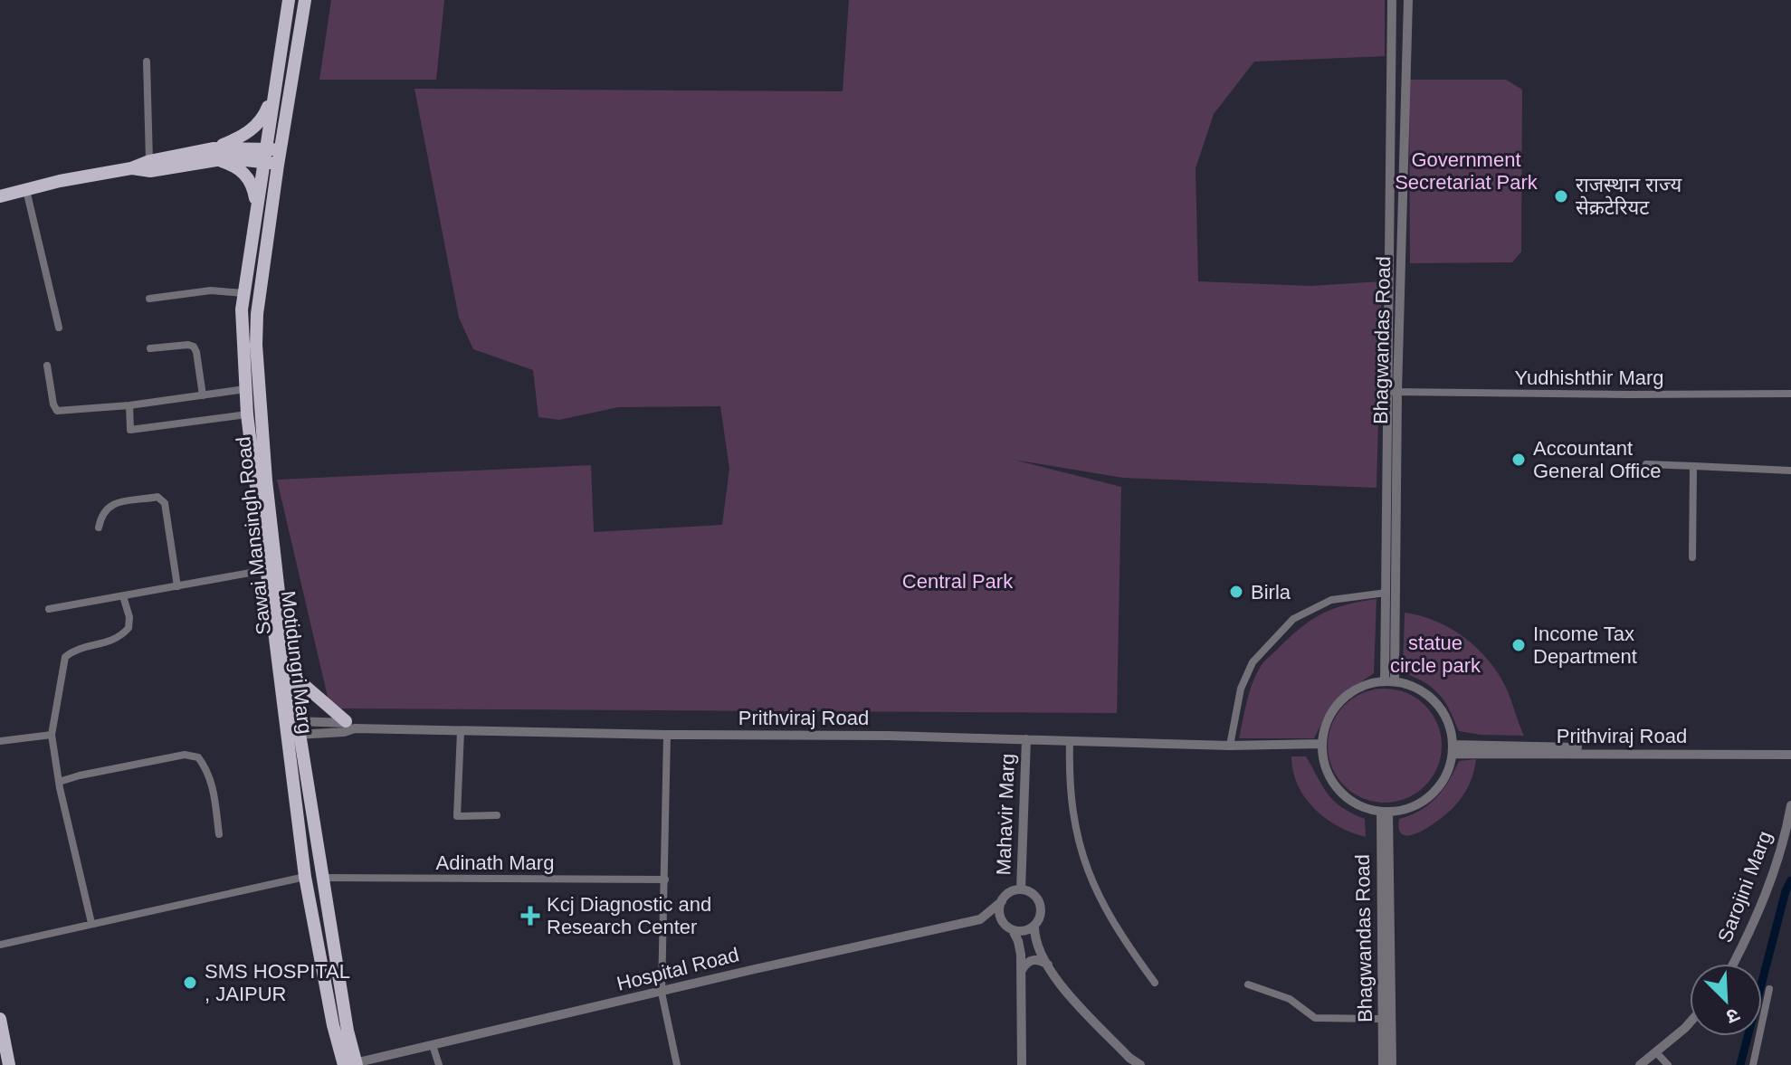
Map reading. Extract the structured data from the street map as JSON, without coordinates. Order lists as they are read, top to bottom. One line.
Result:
{"streets":{"main road":["Sawai Mansingh Road","Motidungri Marg"],"street":["Bhagwandas Road","Yudhishthir Marg","Prithviraj Road","Mahavir Marg","Adinath Marg","Sarojini Marg","Hospital Road"]},"crossings":[["Bhagwandas Road","Yudhishthir Marg"],["Bhagwandas Road","Prithviraj Road"],["Sawai Mansingh Road","Motidungri Marg"],["Sawai Mansingh Road","Prithviraj Road"],["Sawai Mansingh Road","Adinath Marg"],["Sawai Mansingh Road","Hospital Road"],["Motidungri Marg","Prithviraj Road"],["Motidungri Marg","Hospital Road"],["Prithviraj Road","Mahavir Marg"],["Mahavir Marg","Hospital Road"]],"parks":["Government Secretariat Park","Central Park","statue circle park"],"places":{"other":["राजस्थान राज्य सेक्रटेरियट","Accountant General Office","Birla","Income Tax Department","SMS HOSPITAL , JAIPUR"],"health":["Kcj Diagnostic and Research Center"]},"north":"bottom right"}
